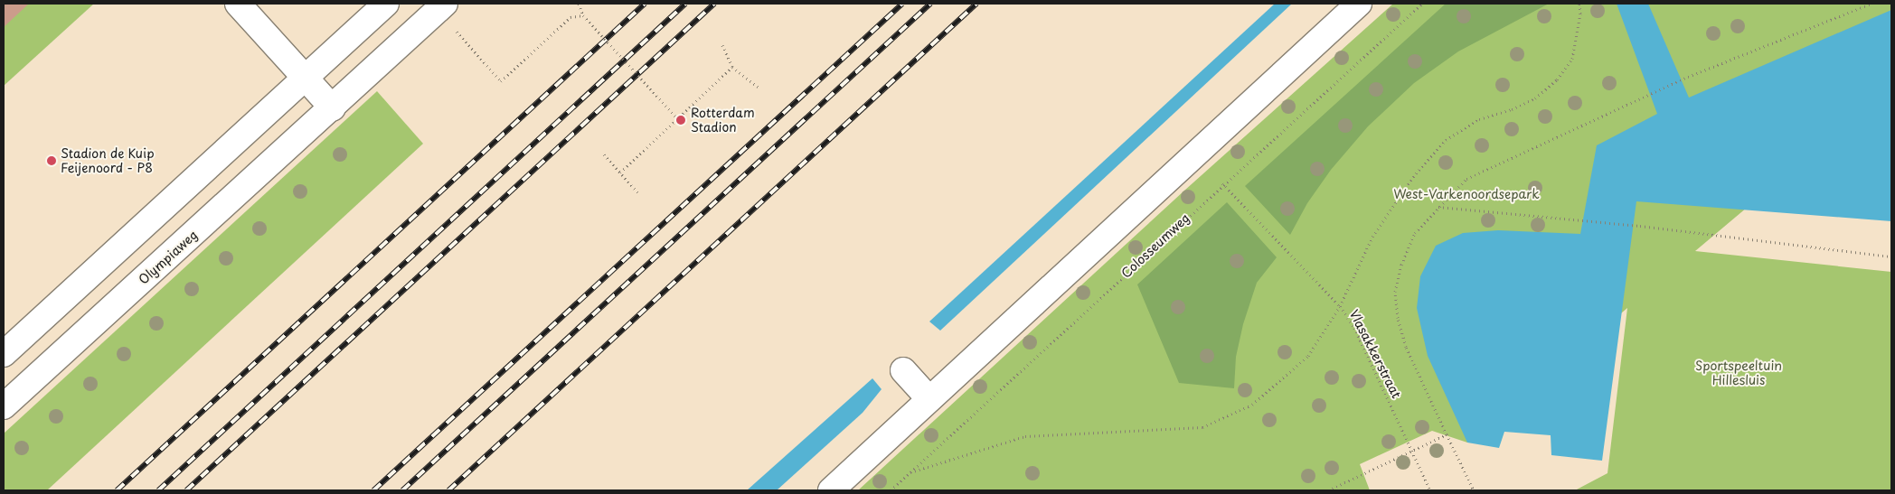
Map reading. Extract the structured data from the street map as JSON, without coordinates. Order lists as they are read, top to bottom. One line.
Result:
{"streets":{"main road":["Olympiaweg"],"path":["Colosseumweg","Vlasakkerstraat"]},"crossings":[["Colosseumweg","Vlasakkerstraat"]],"parks":["West-Varkenoordsepark","Sportspeeltuin Hillesluis"],"places":["Rotterdam Stadion","Stadion de Kuip Feijenoord - P8"]}
